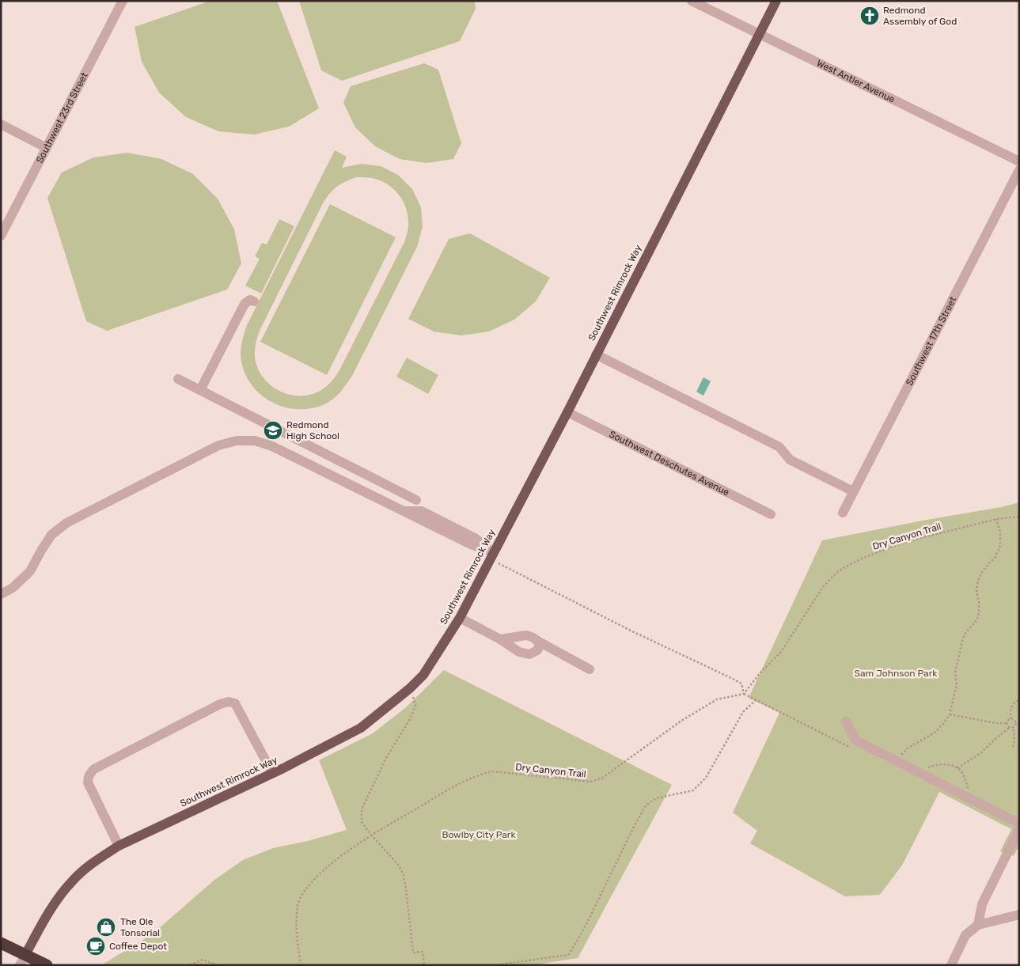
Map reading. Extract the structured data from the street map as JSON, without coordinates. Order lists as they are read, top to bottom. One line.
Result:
{"streets":{"main road":["Southwest Rimrock Way"],"street":["West Antler Avenue","Southwest 23rd Street","Southwest 17th Street","Southwest Deschutes Avenue"],"path":["Dry Canyon Trail"]},"crossings":[["West Antler Avenue","Southwest Rimrock Way"],["Southwest Rimrock Way","Southwest Deschutes Avenue"]],"parks":["Sam Johnson Park","Bowlby City Park"],"places":{"church":["Redmond Assembly of God"],"school or university":["Redmond High School"],"shop":["The Ole Tonsorial"],"cafe":["Coffee Depot"]}}
